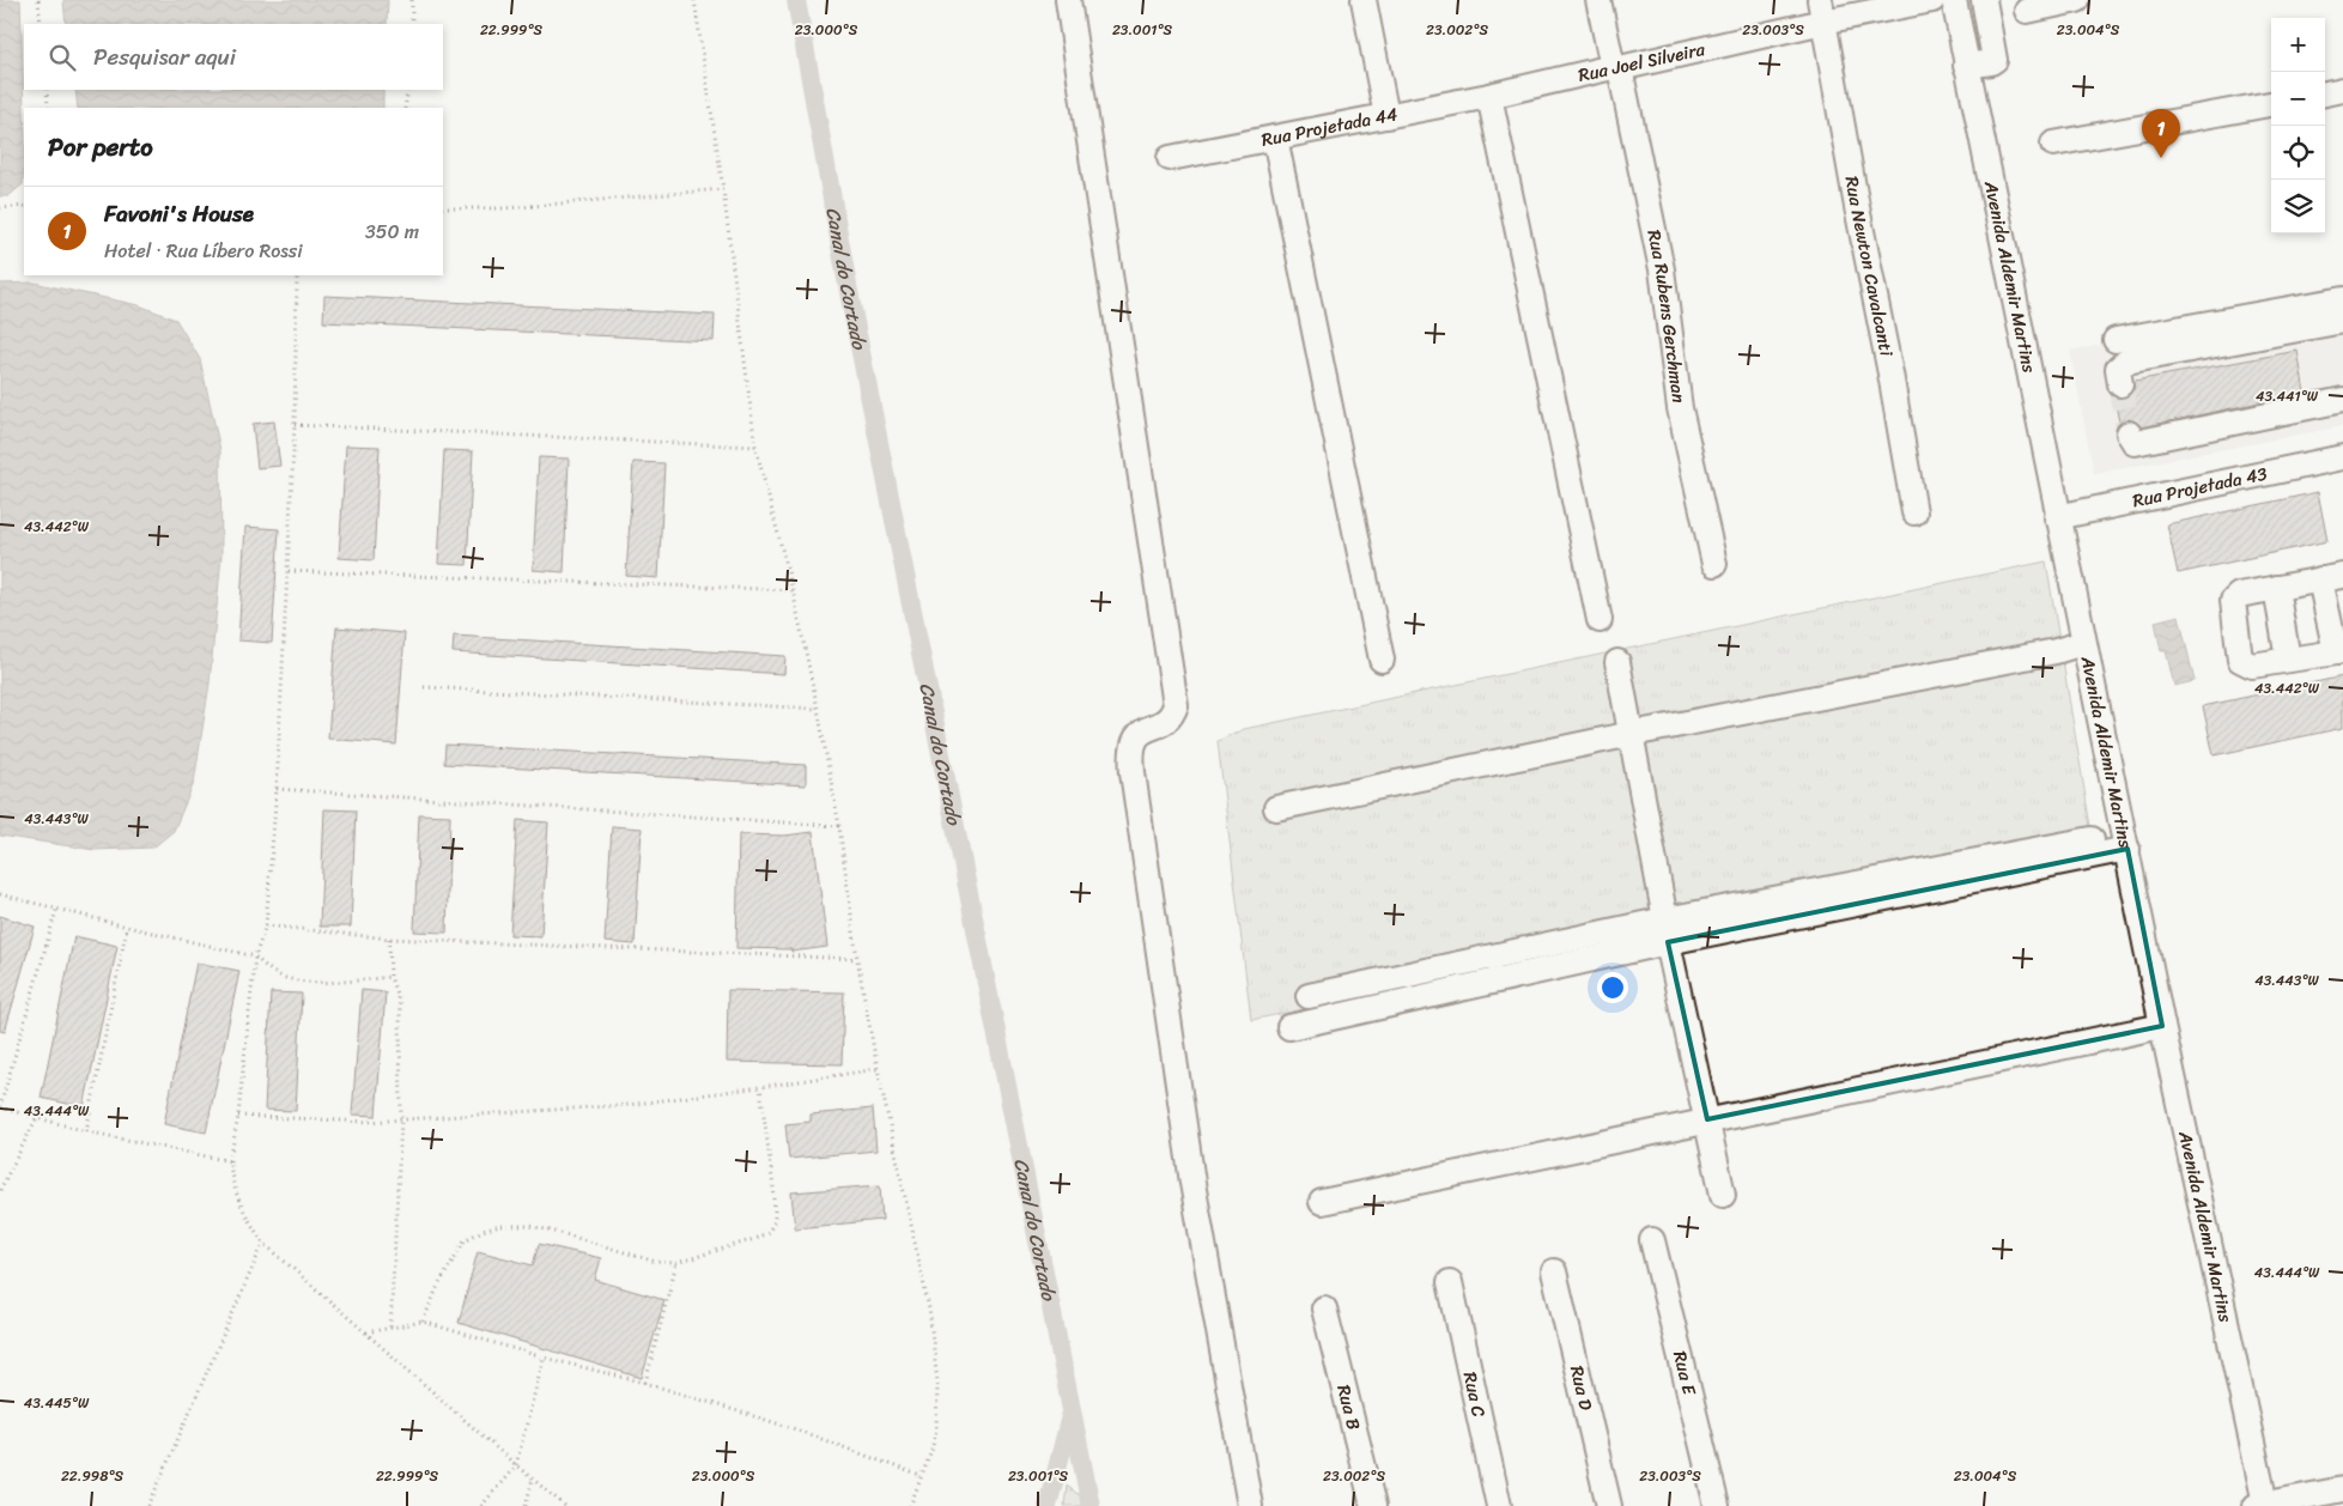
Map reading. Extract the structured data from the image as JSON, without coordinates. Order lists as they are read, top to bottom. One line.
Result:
{"streets":{"street":["Rua Joel Silveira","Rua Projetada 44","Rua Newton Cavalcanti","Avenida Aldemir Martins","Rua Rubens Gerchman","Rua Projetada 43","Rua E","Rua D","Rua C","Rua B"]},"crossings":[["Rua Joel Silveira","Rua Projetada 44"],["Rua Joel Silveira","Rua Newton Cavalcanti"],["Rua Joel Silveira","Rua Rubens Gerchman"],["Avenida Aldemir Martins","Rua Projetada 43"]],"water":["Canal do Cortado"],"page":{"map_buttons":["+","−"],"search":"Pesquisar aqui","heading":"Por perto","pins":"1","list":[{"mark":"1","name":"Favoni's House","note":"Hotel · Rua Líbero Rossi","value":"350 m"}]},"coordinates":["22.999°S","23.000°S","23.001°S","23.002°S","23.003°S","23.004°S","43.441°W","43.442°W","43.443°W","43.444°W","43.445°W","22.998°S"]}
